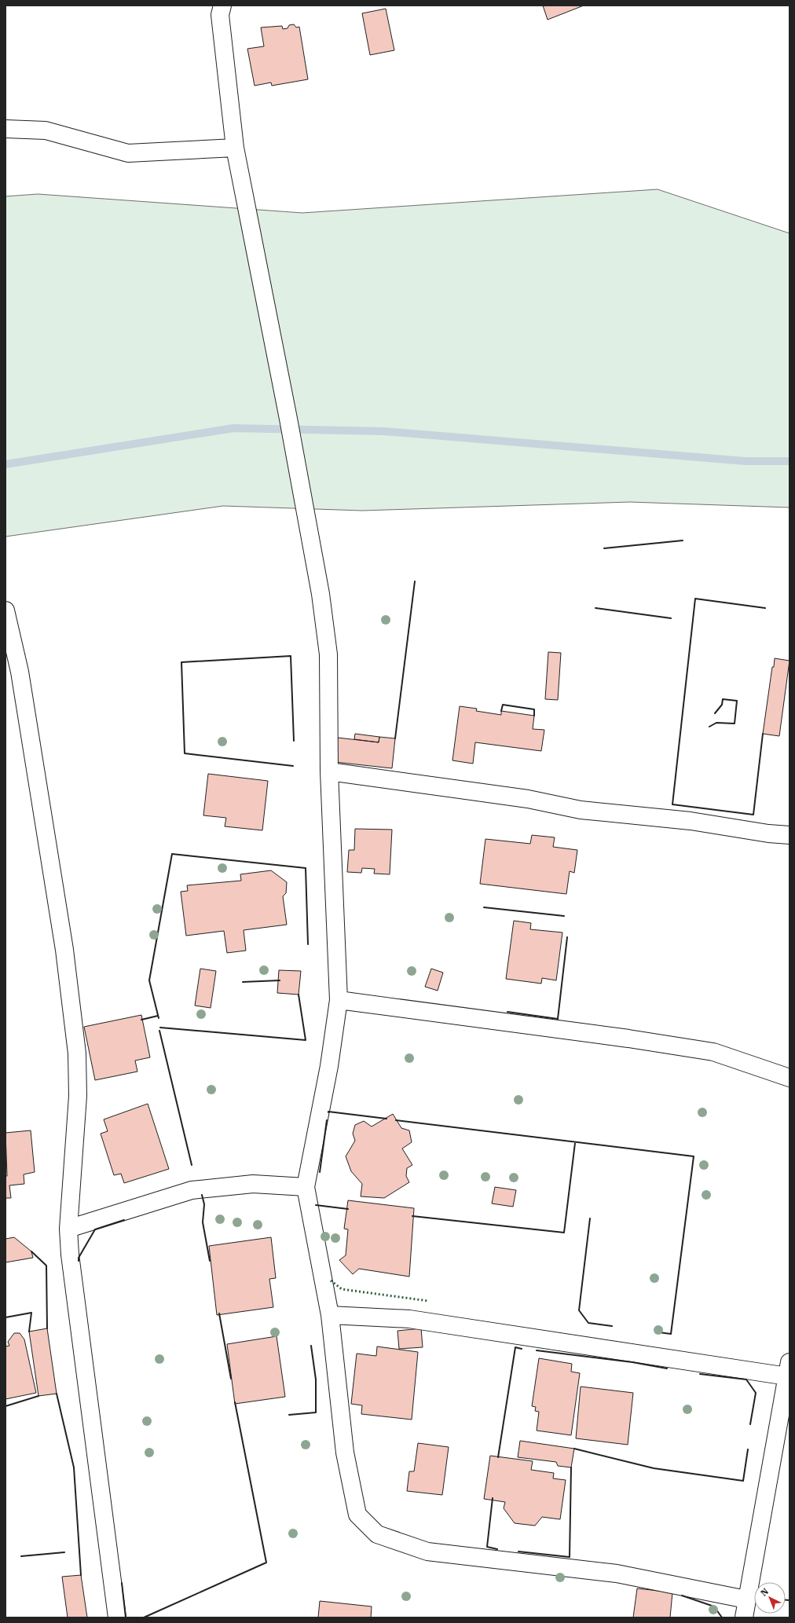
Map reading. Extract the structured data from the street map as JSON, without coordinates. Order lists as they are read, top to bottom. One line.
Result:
{"north":"top left"}
